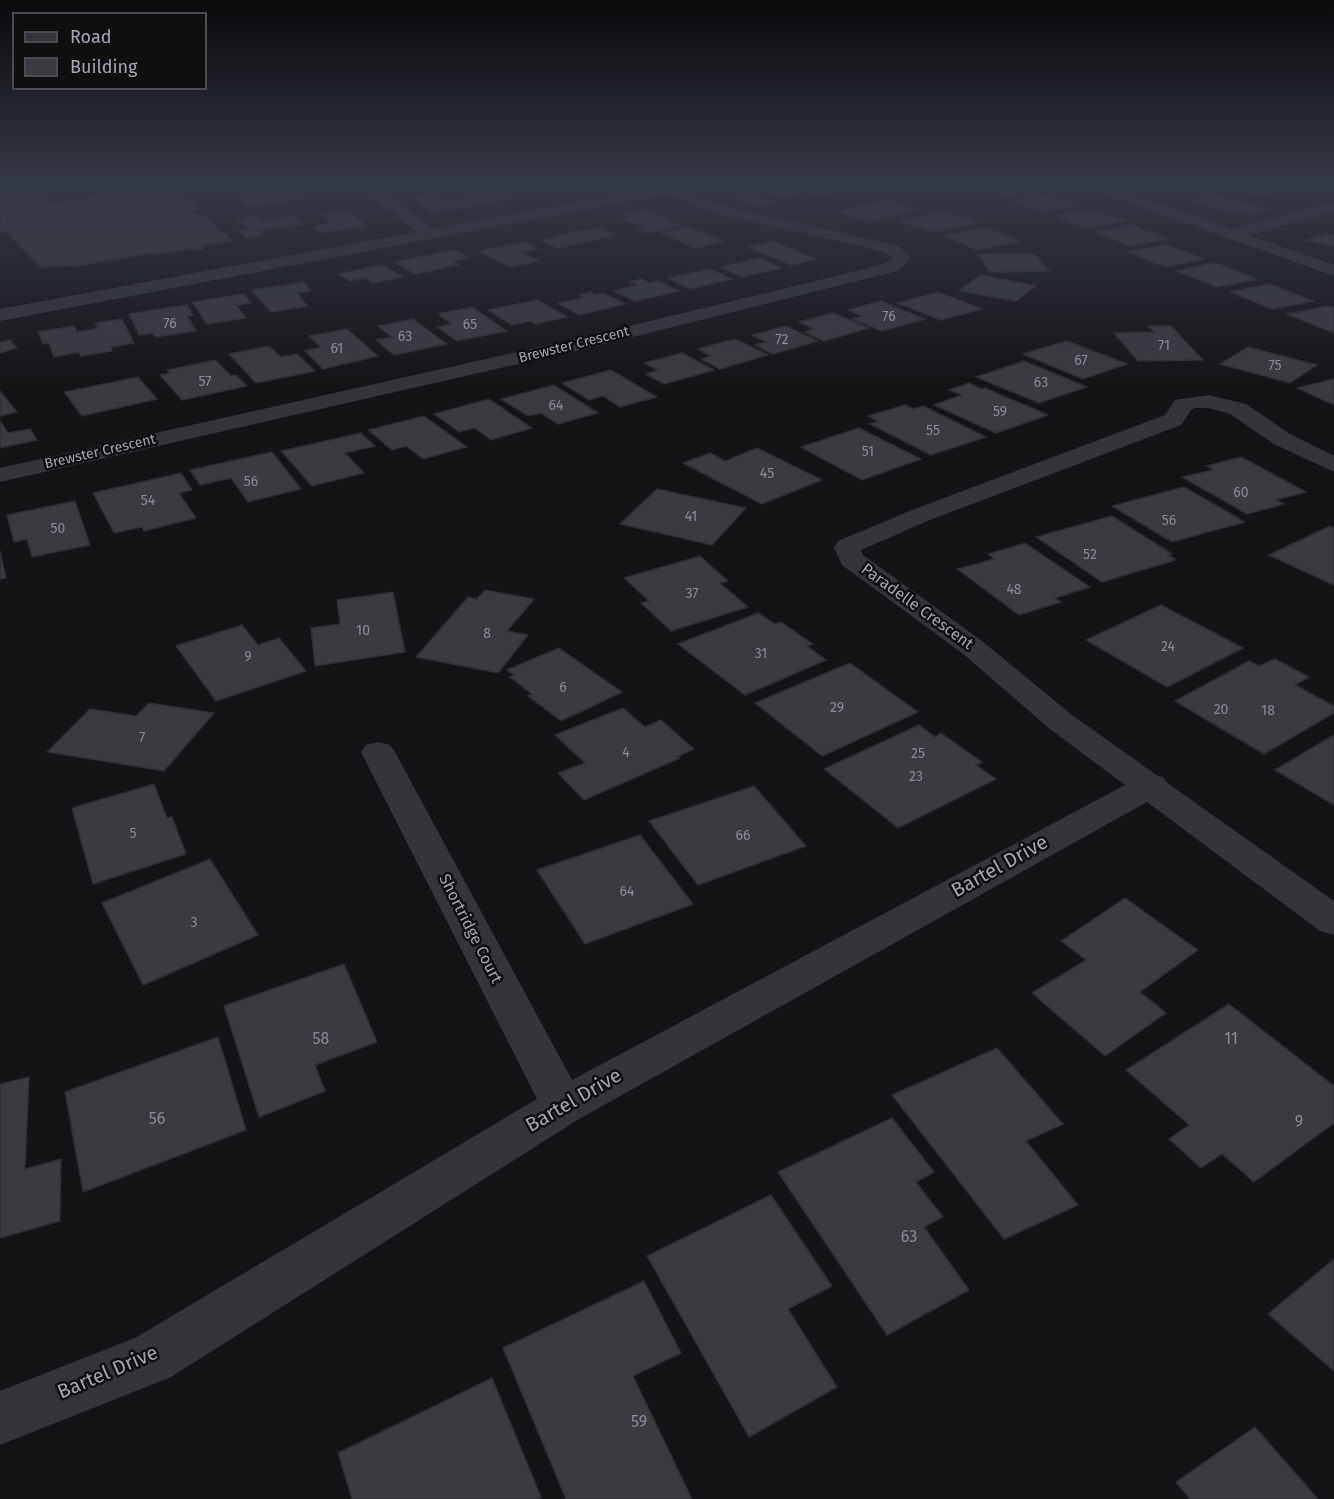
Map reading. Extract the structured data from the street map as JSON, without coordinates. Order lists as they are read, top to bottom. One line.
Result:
{"streets":{"street":["Brewster Crescent","Paradelle Crescent","Bartel Drive","Shortridge Court"]},"crossings":[["Paradelle Crescent","Bartel Drive"],["Bartel Drive","Shortridge Court"]],"house_numbers":["76","76","65","63","72","71","61","67","75","57","63","64","59","55","51","45","56","60","54","41","56","50","52","48","37","10","8","24","31","9","6","29","20","18","7","4","25","23","5","66","64","3","58","11","56","9","63","59"],"legend":["Road","Building"]}
